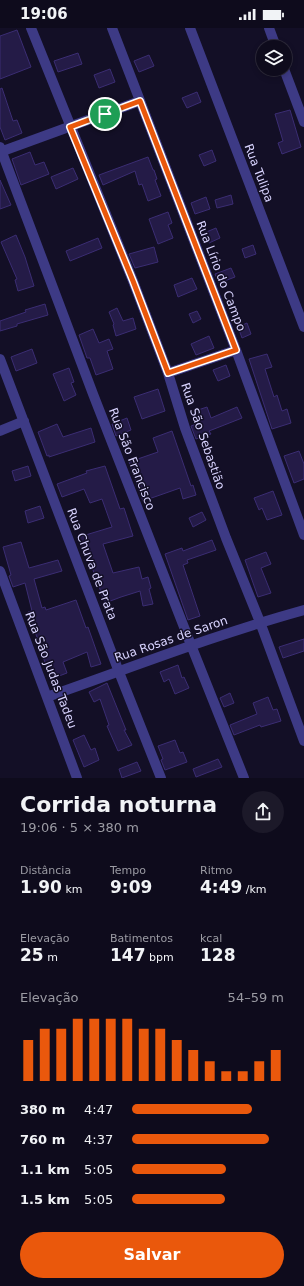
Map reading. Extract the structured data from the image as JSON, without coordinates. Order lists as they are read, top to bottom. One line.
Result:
{"streets":{"street":["Rua Tulipa","Rua Lírio do Campo","Rua São Sebastião","Rua São Francisco","Rua Chuva de Prata","Rua Rosas de Saron","Rua São Judas Tadeu"]},"crossings":[["Rua São Sebastião","Rua Rosas de Saron"],["Rua São Francisco","Rua Rosas de Saron"],["Rua Chuva de Prata","Rua Rosas de Saron"],["Rua Rosas de Saron","Rua São Judas Tadeu"]],"page":{"status":"19:06","heading":["Corrida noturna","19:06 · 5 × 380 m"],"stats":[["Distância","1.90 km"],["Tempo","9:09"],["Ritmo","4:49 /km"],["Elevação","25 m"],["Batimentos","147 bpm"],["kcal","128"]],"chart":["Elevação","54–59 m"],"list":[{"name":"380 m","note":"4:47"},{"name":"760 m","note":"4:37"},{"name":"1.1 km","note":"5:05"},{"name":"1.5 km","note":"5:05"}],"buttons":"Salvar"}}
